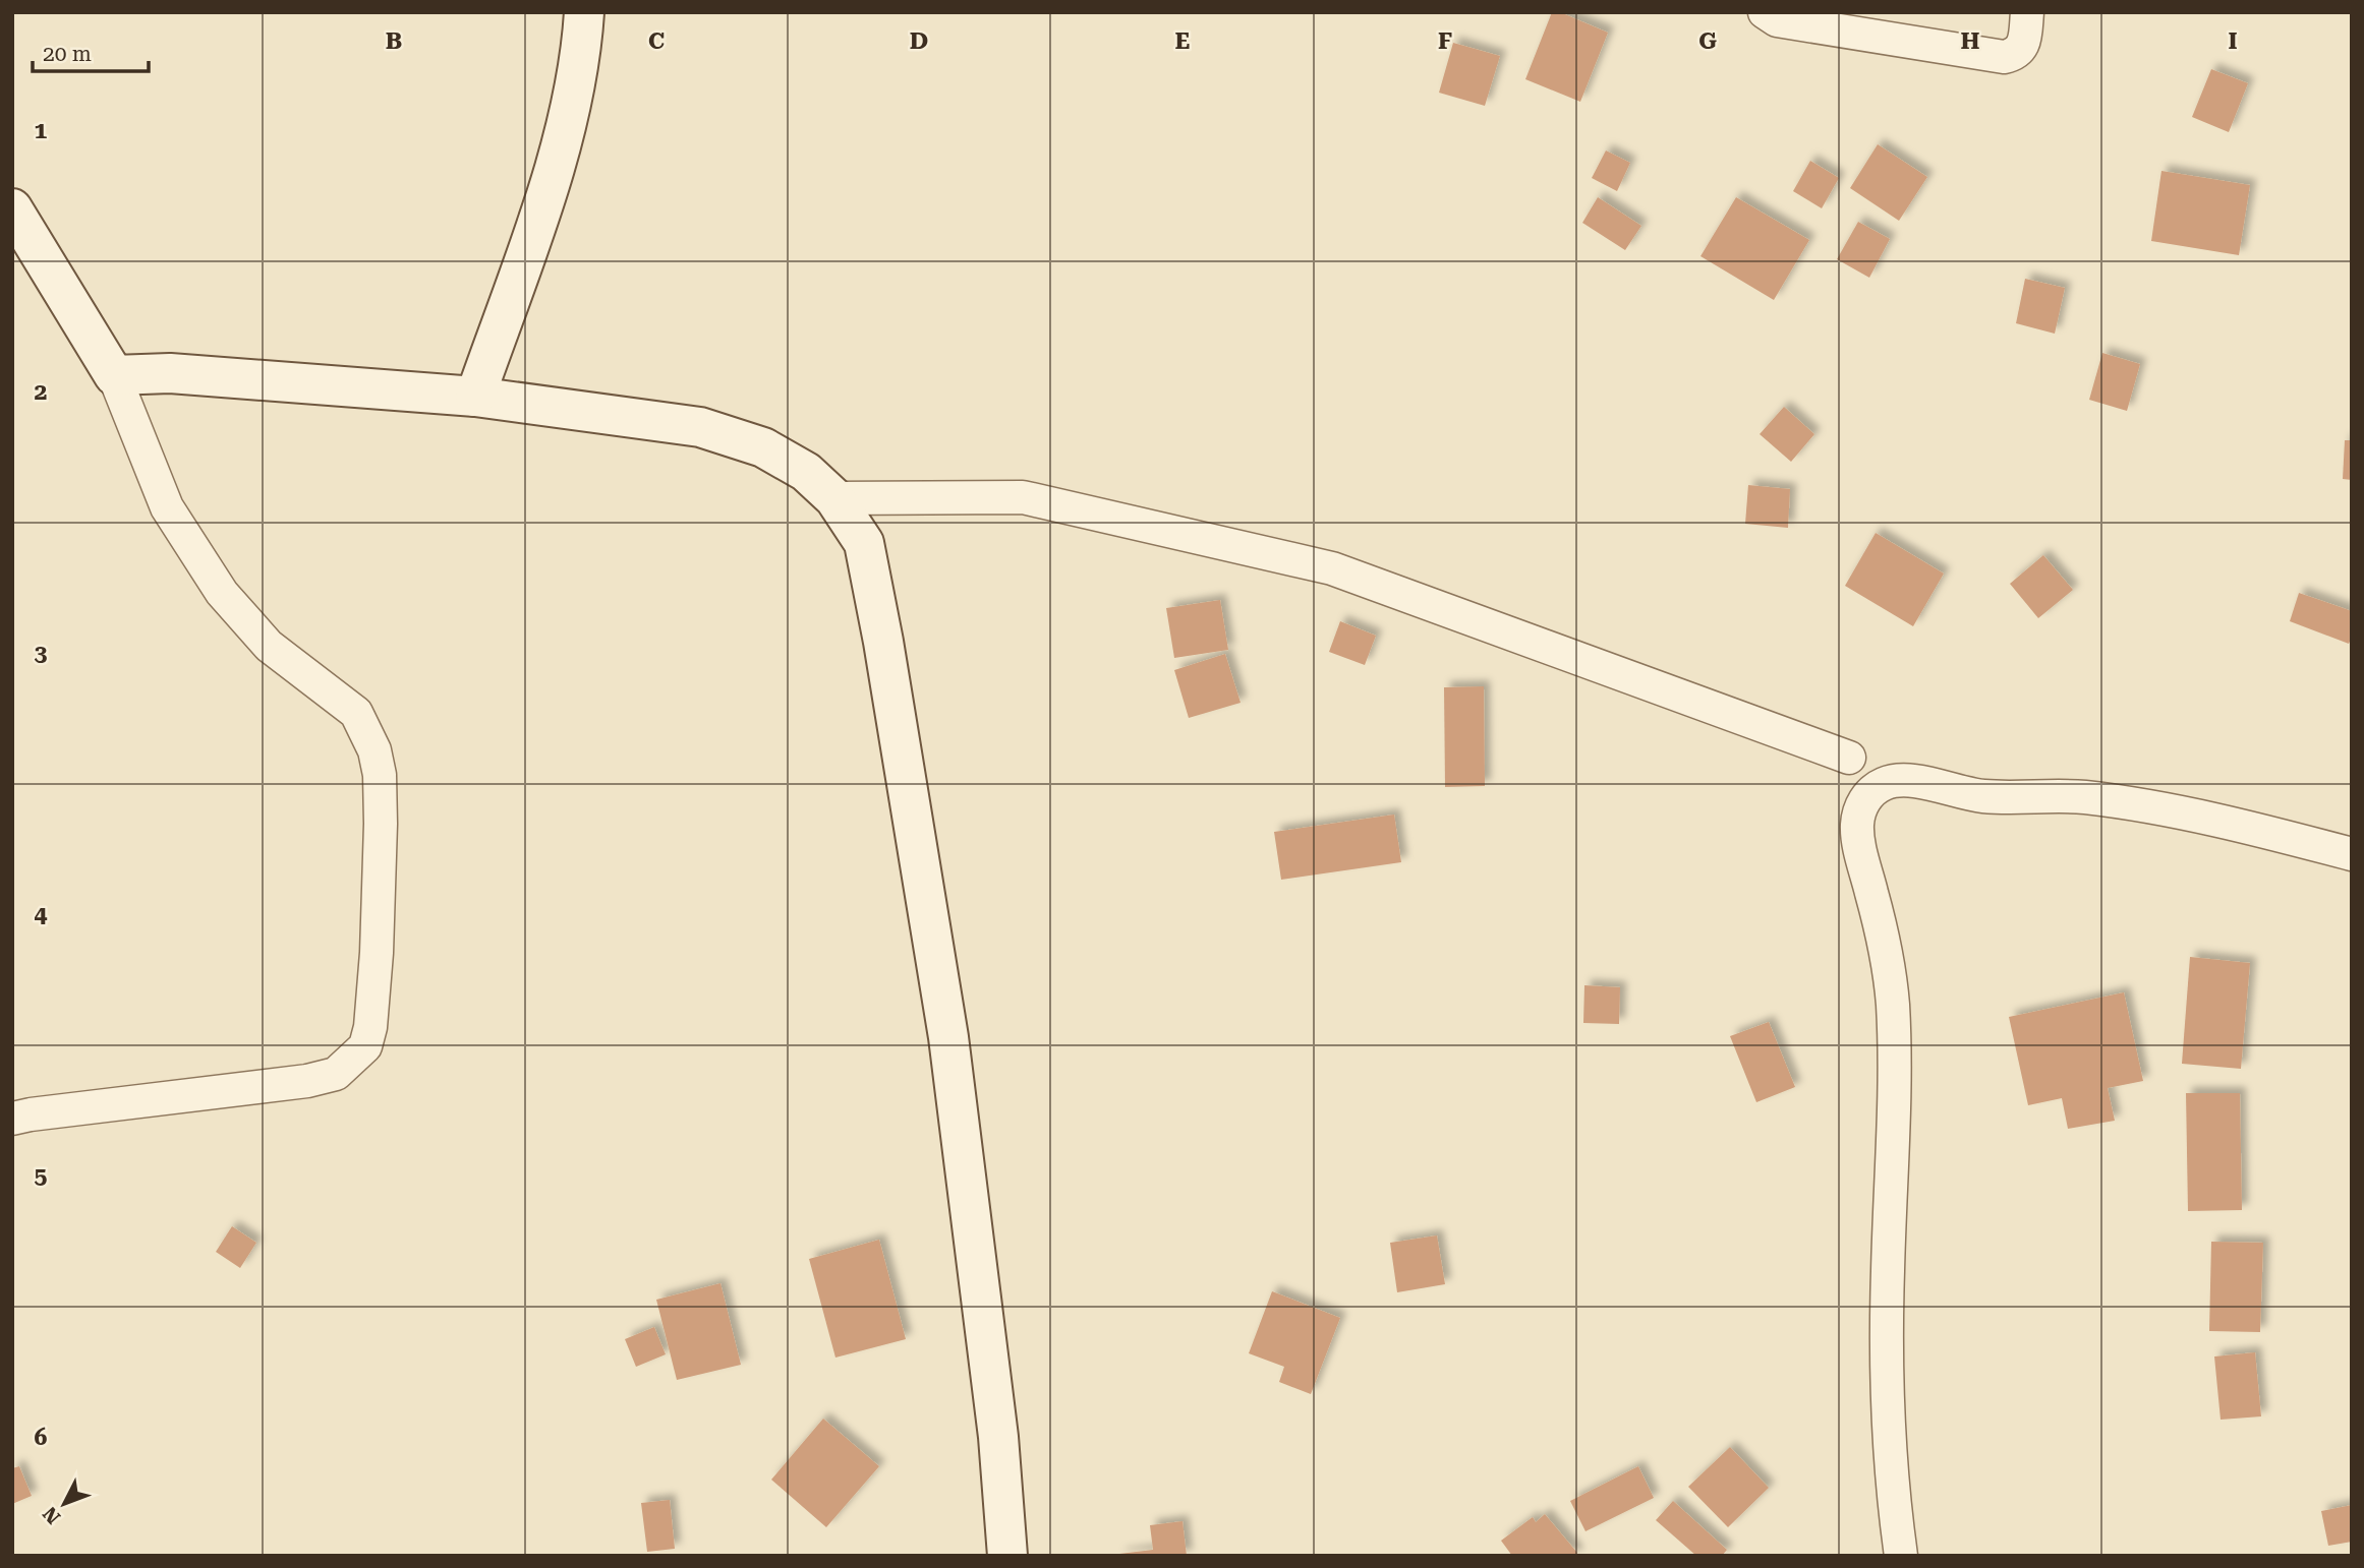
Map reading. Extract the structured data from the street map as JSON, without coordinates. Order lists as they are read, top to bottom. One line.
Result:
{"scale_bar":"20 m","north":"bottom left","grid":{"columns":["B","C","D","E","F","G","H","I"],"rows":["1","2","3","4","5","6"]}}
